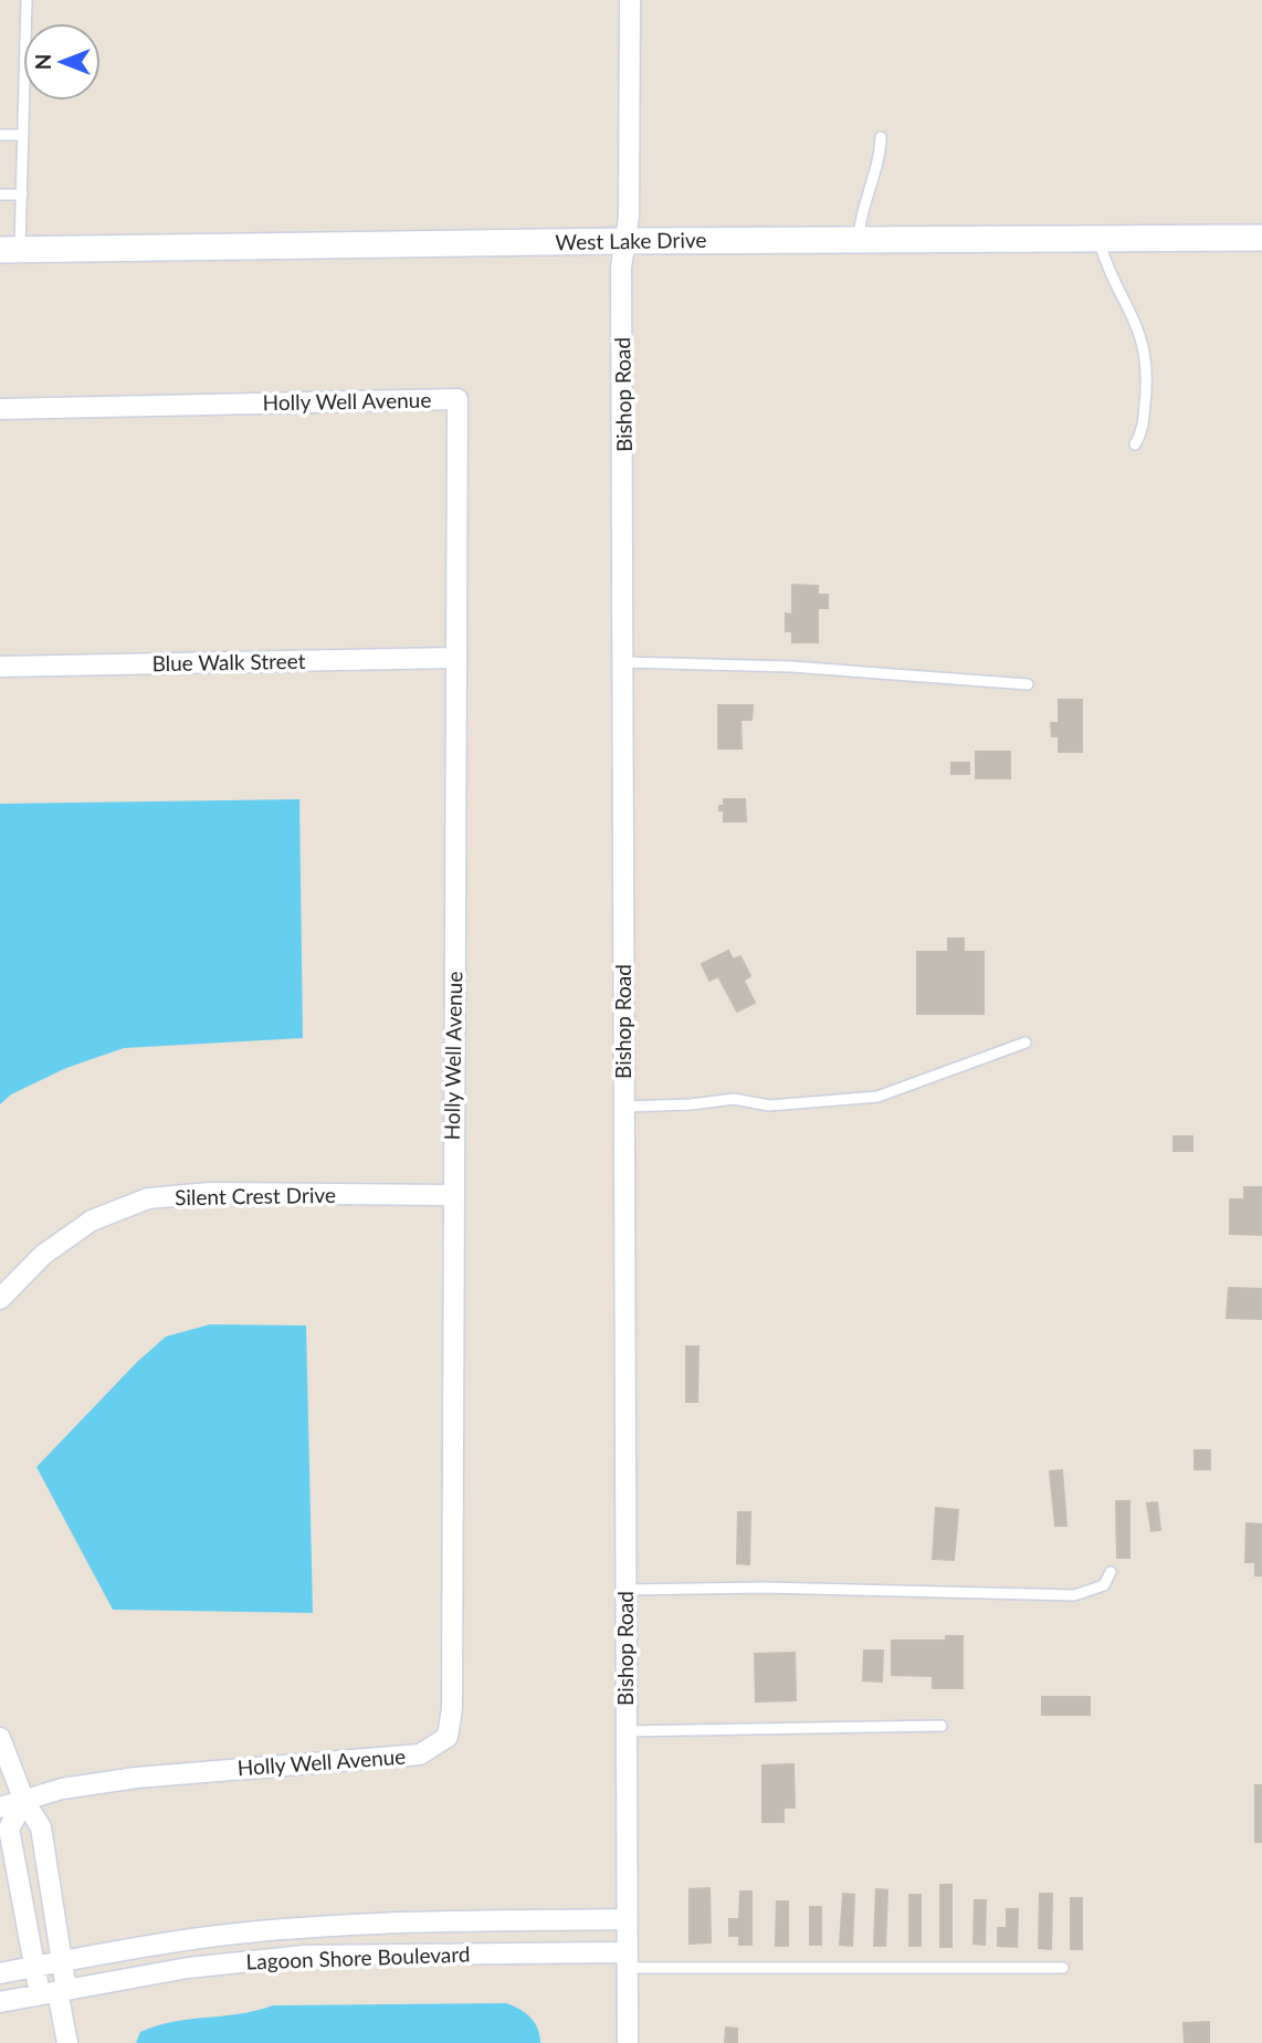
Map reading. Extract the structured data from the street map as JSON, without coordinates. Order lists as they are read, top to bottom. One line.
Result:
{"streets":{"street":["West Lake Drive","Bishop Road","Holly Well Avenue","Blue Walk Street","Silent Crest Drive","Lagoon Shore Boulevard"]},"crossings":[["West Lake Drive","Bishop Road"],["Bishop Road","Lagoon Shore Boulevard"],["Holly Well Avenue","Blue Walk Street"],["Holly Well Avenue","Silent Crest Drive"]],"north":"left"}
